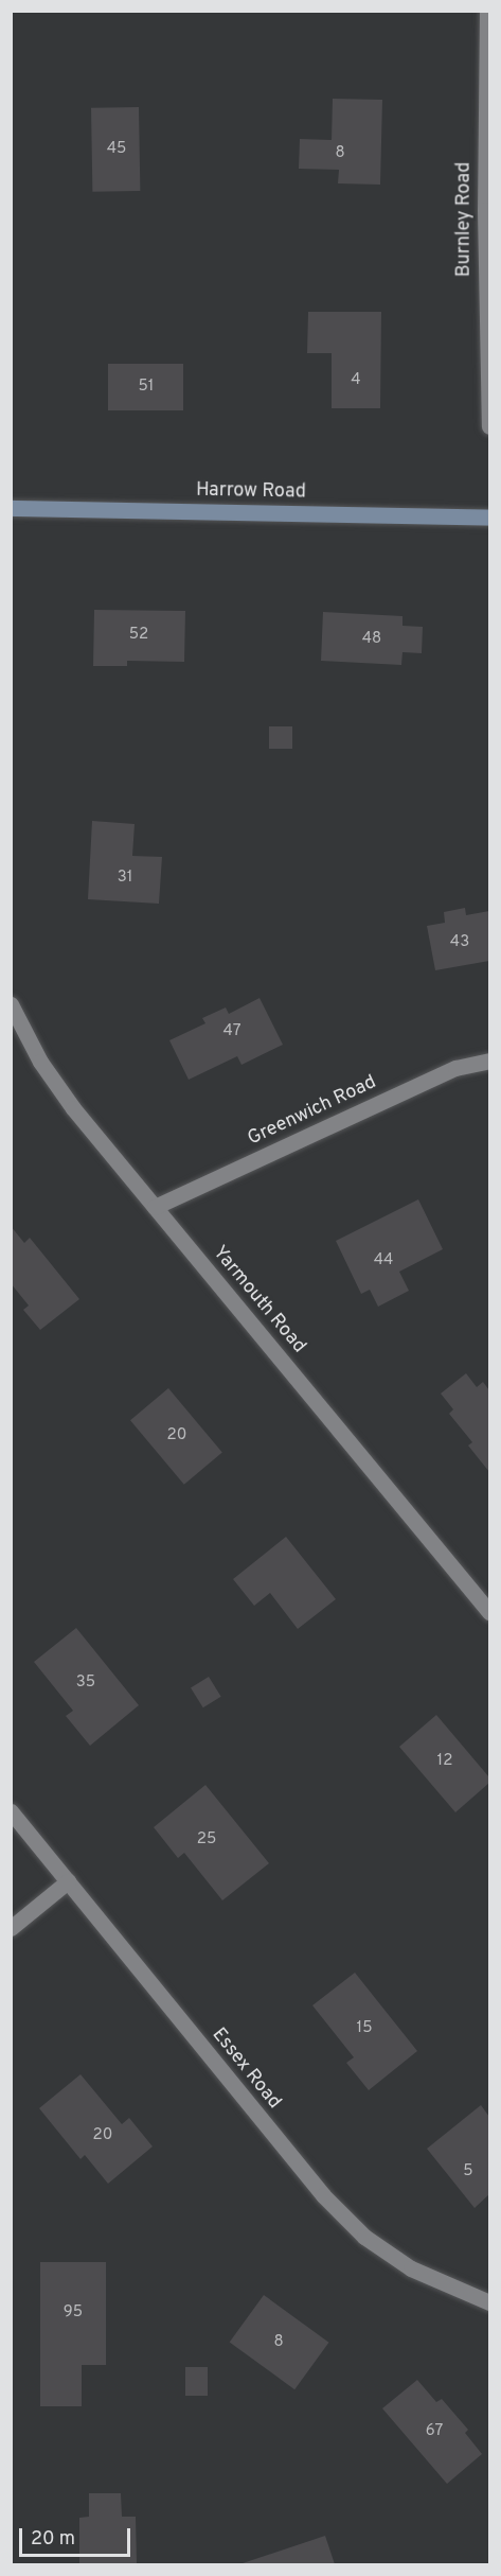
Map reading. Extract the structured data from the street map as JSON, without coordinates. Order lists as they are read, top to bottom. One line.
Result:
{"streets":{"street":["Burnley Road","Harrow Road","Greenwich Road","Yarmouth Road","Essex Road"]},"crossings":[["Greenwich Road","Yarmouth Road"]],"house_numbers":["45","8","4","51","52","48","31","43","47","44","20","35","12","25","15","20","5","95","8","67"],"scale_bar":"20 m"}
